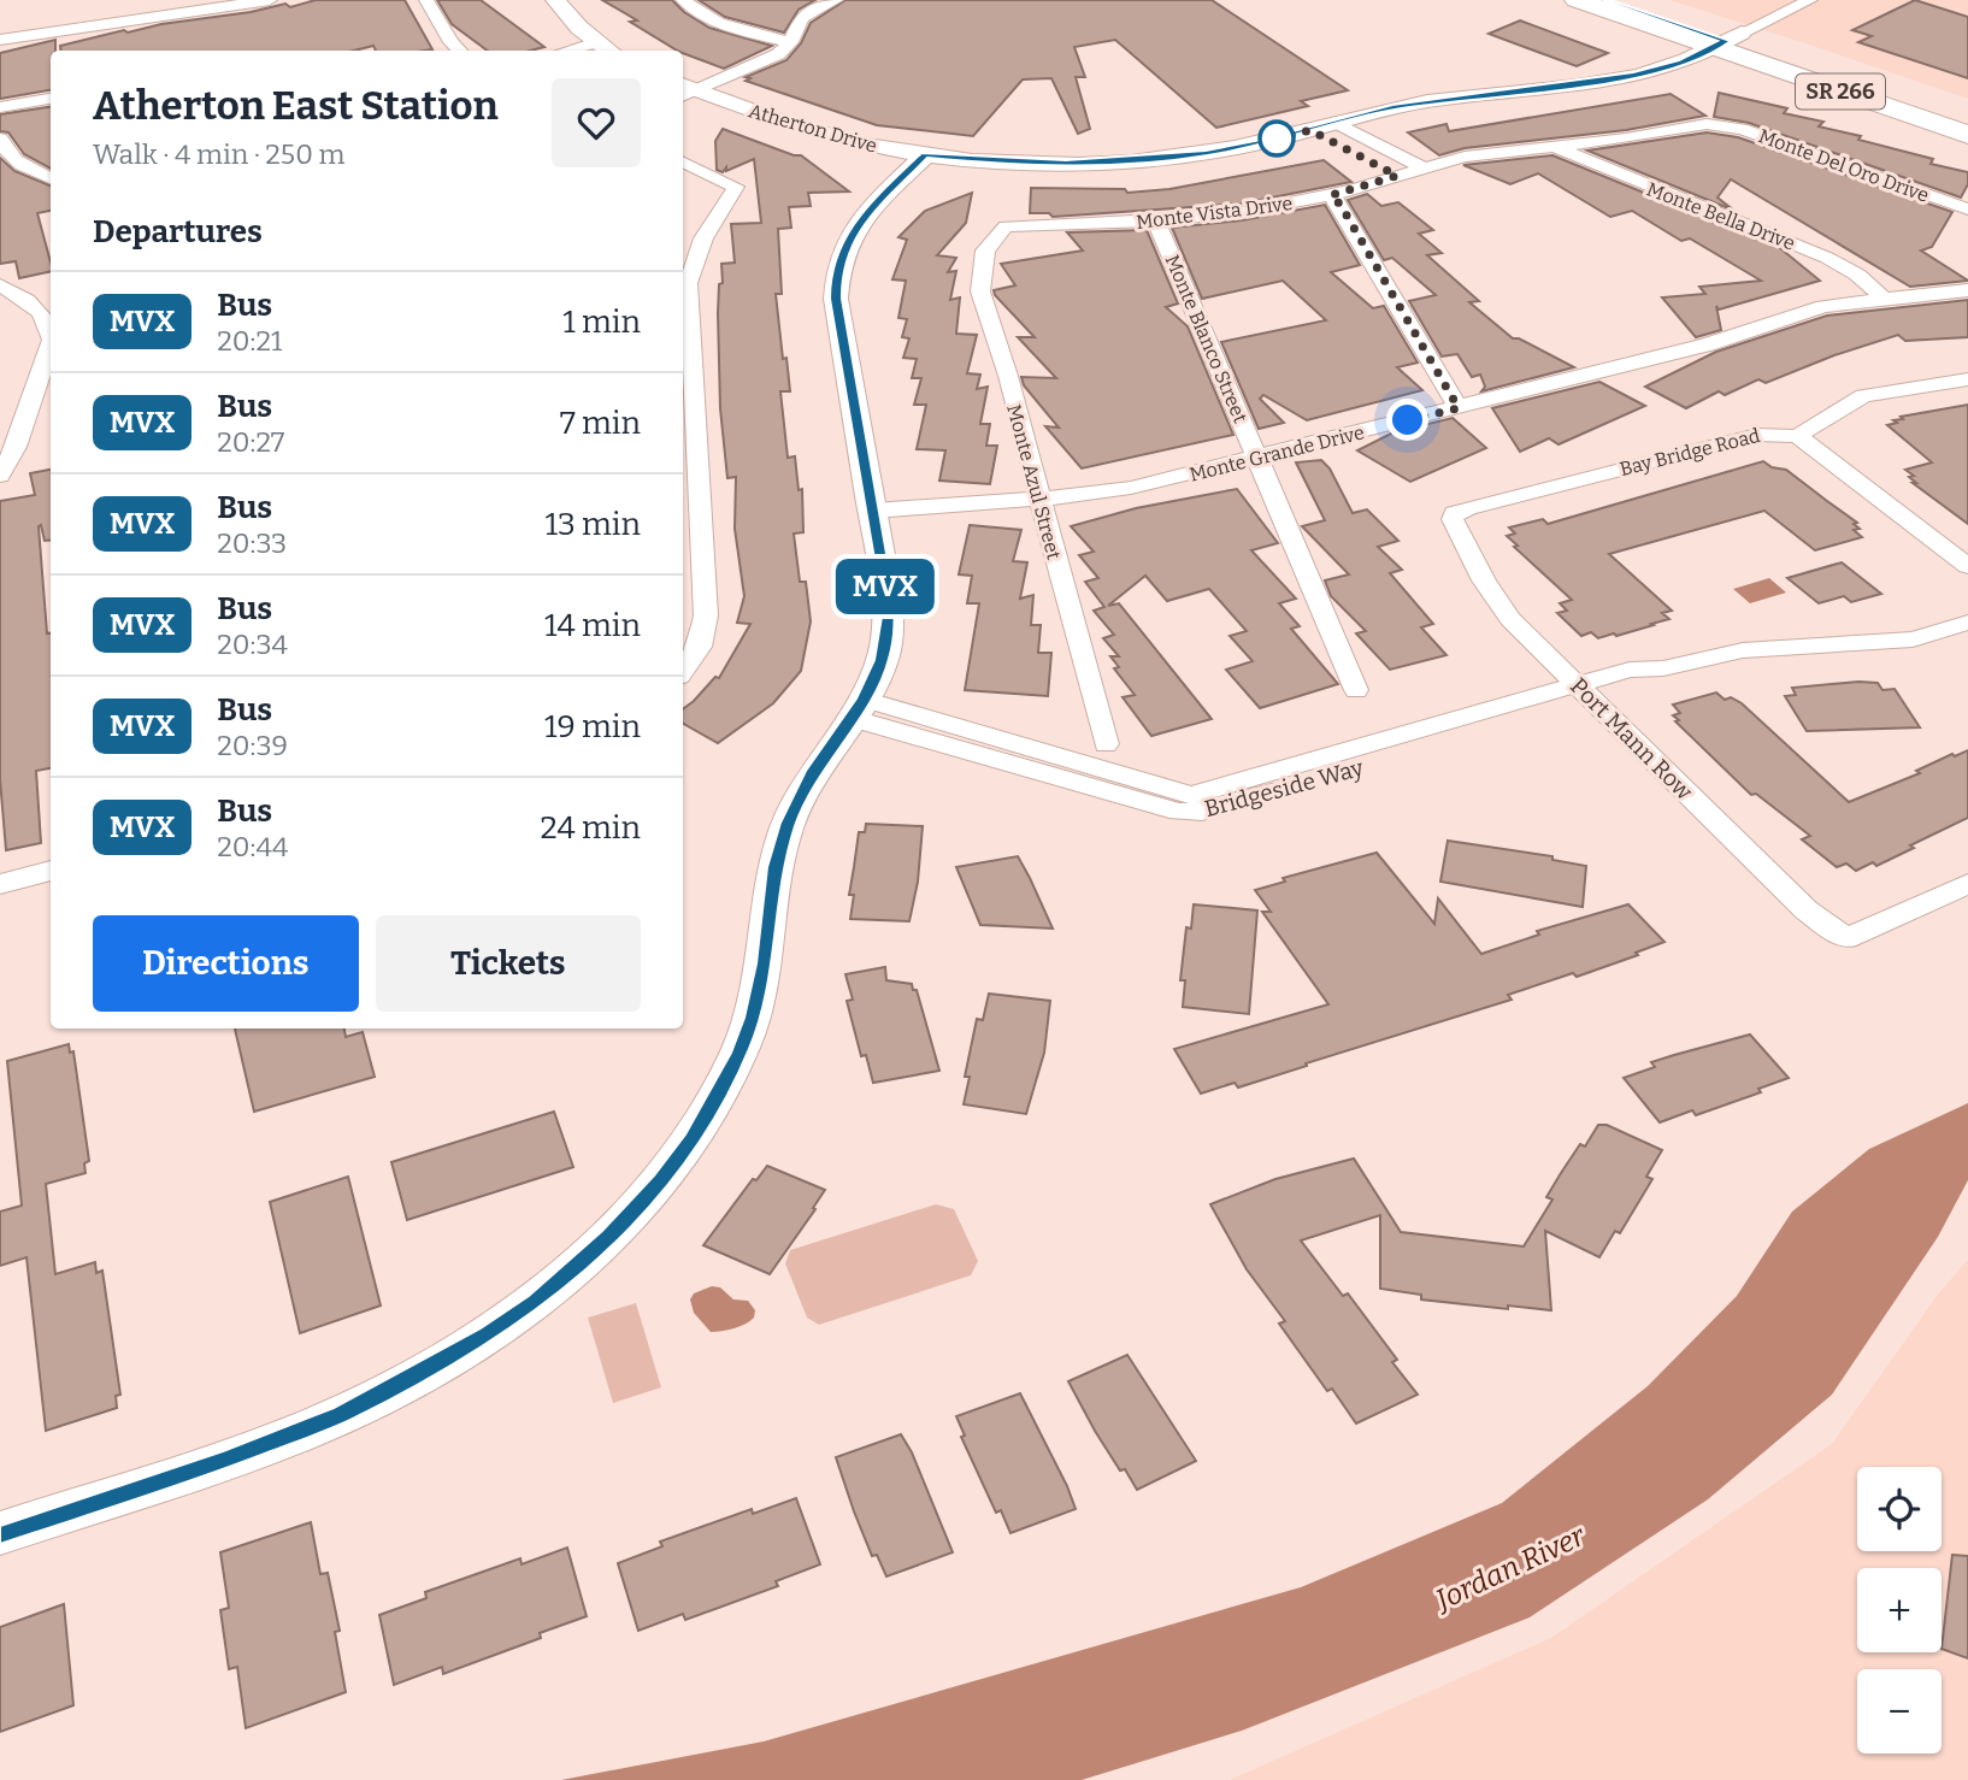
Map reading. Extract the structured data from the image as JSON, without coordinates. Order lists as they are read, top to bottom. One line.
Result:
{"streets":{"main road":["SR 266"],"street":["Atherton Drive","Monte Del Oro Drive","Monte Vista Drive","Monte Bella Drive","Monte Blanco Street","Bay Bridge Road","Monte Grande Drive","Monte Azul Street","Port Mann Row","Bridgeside Way"]},"crossings":[["SR 266","Atherton Drive"],["Monte Del Oro Drive","Monte Vista Drive"],["Monte Vista Drive","Monte Bella Drive"],["Monte Vista Drive","Monte Blanco Street"],["Monte Vista Drive","Monte Azul Street"],["Monte Bella Drive","Monte Grande Drive"],["Monte Blanco Street","Monte Grande Drive"],["Bay Bridge Road","Port Mann Row"],["Monte Grande Drive","Monte Azul Street"],["Port Mann Row","Bridgeside Way"]],"water":["Jordan River"],"lines":["bus line MVX"],"page":{"on_map":"MVX","heading":[["Atherton East Station","Walk · 4 min · 250 m"],"Departures"],"list":[{"mark":"MVX","name":"Bus","note":"20:21","value":"1 min"},{"mark":"MVX","name":"Bus","note":"20:27","value":"7 min"},{"mark":"MVX","name":"Bus","note":"20:33","value":"13 min"},{"mark":"MVX","name":"Bus","note":"20:34","value":"14 min"},{"mark":"MVX","name":"Bus","note":"20:39","value":"19 min"},{"mark":"MVX","name":"Bus","note":"20:44","value":"24 min"}],"buttons":["Directions","Tickets"],"map_buttons":["+","−"]}}
